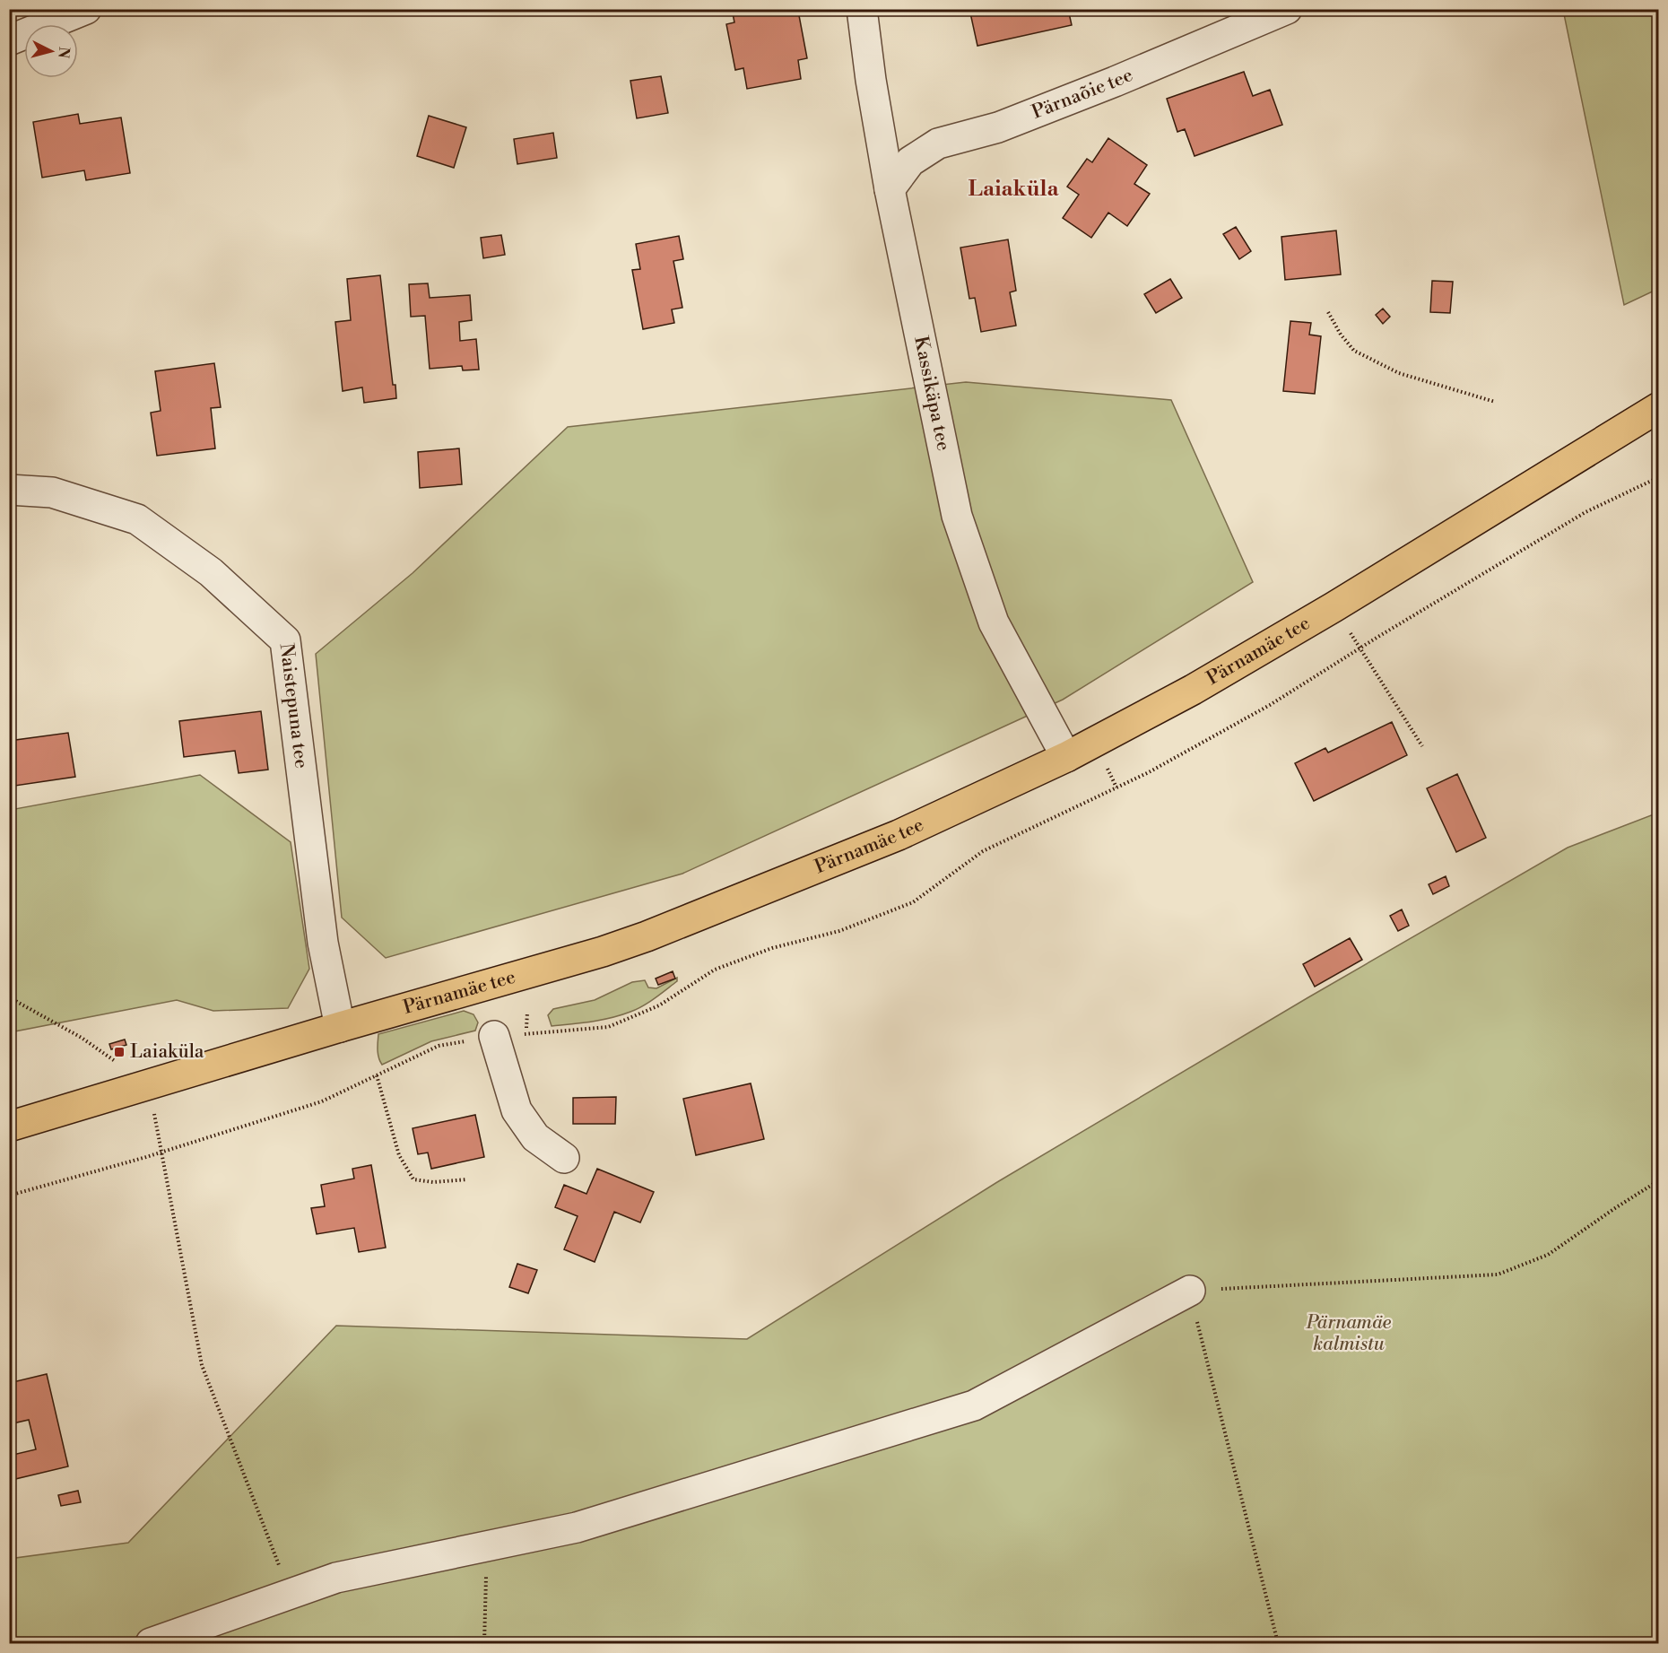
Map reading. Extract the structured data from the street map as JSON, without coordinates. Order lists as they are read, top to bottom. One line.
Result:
{"streets":{"main road":["Pärnamäe tee"],"street":["Pärnaõie tee","Kassikäpa tee","Naistepuna tee"]},"crossings":[["Pärnaõie tee","Kassikäpa tee"],["Kassikäpa tee","Pärnamäe tee"],["Pärnamäe tee","Naistepuna tee"]],"districts":["Laiaküla"],"parks":["Pärnamäe kalmistu"],"places":{"transit":["Laiaküla"]},"north":"right"}
